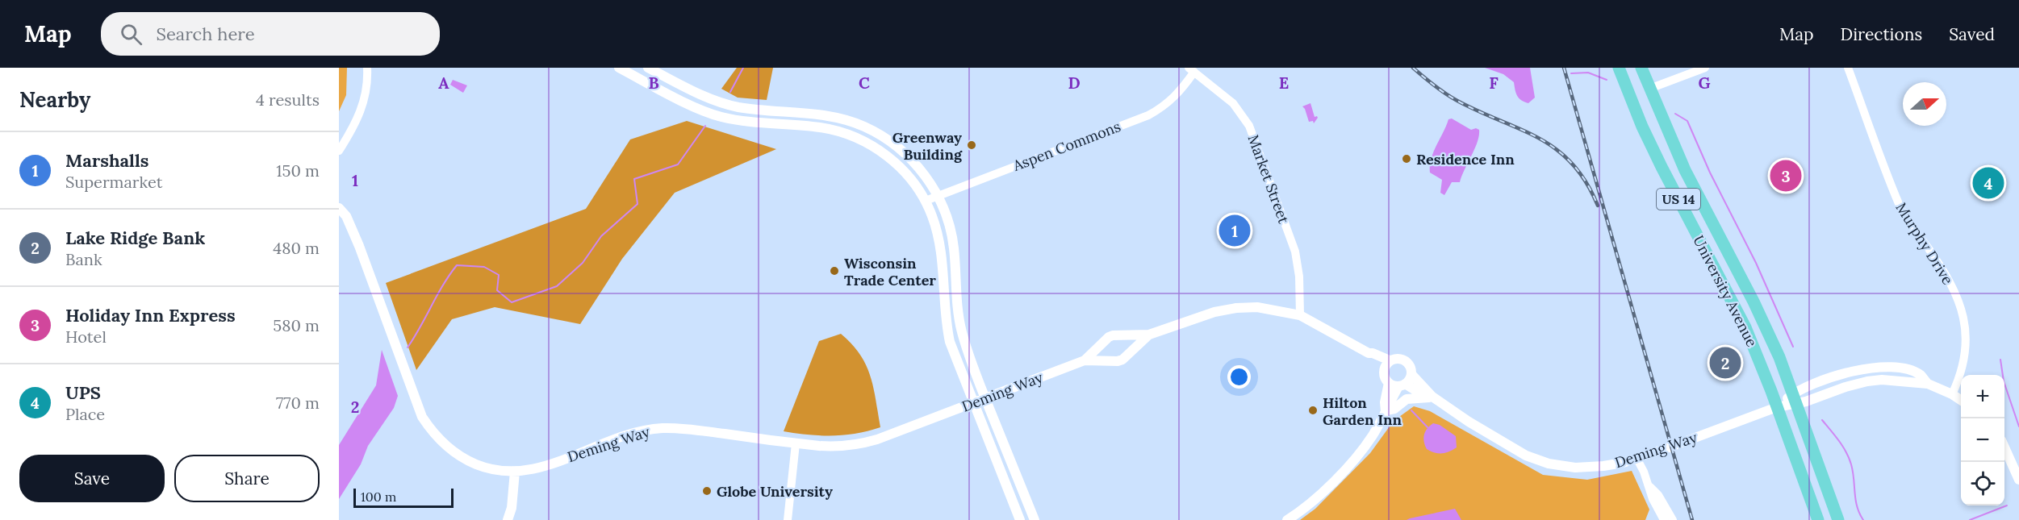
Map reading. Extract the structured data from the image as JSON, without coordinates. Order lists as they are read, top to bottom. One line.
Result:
{"streets":{"main road":["US 14","University Avenue"],"street":["Aspen Commons","Market Street","Murphy Drive","Deming Way"]},"crossings":[["Aspen Commons","Market Street"],["Market Street","Deming Way"],["Murphy Drive","Deming Way"],["University Avenue","Deming Way"]],"places":["Greenway Building","Residence Inn","Wisconsin Trade Center","Hilton Garden Inn","Globe University"],"scale_bar":"100 m","north":"right","page":{"header":"Map","search":"Search here","nav":["Map","Directions","Saved"],"heading":["Nearby","4 results"],"list":[{"mark":"1","name":"Marshalls","note":"Supermarket","value":"150 m"},{"mark":"2","name":"Lake Ridge Bank","note":"Bank","value":"480 m"},{"mark":"3","name":"Holiday Inn Express","note":"Hotel","value":"580 m"},{"mark":"4","name":"UPS","note":"Place","value":"770 m"}],"pins":["3","4","1","2"],"map_buttons":["+","−"],"buttons":["Save","Share"],"scale":"100 m"},"grid":{"columns":["A","B","C","D","E","F","G"],"rows":["1","2"]}}
